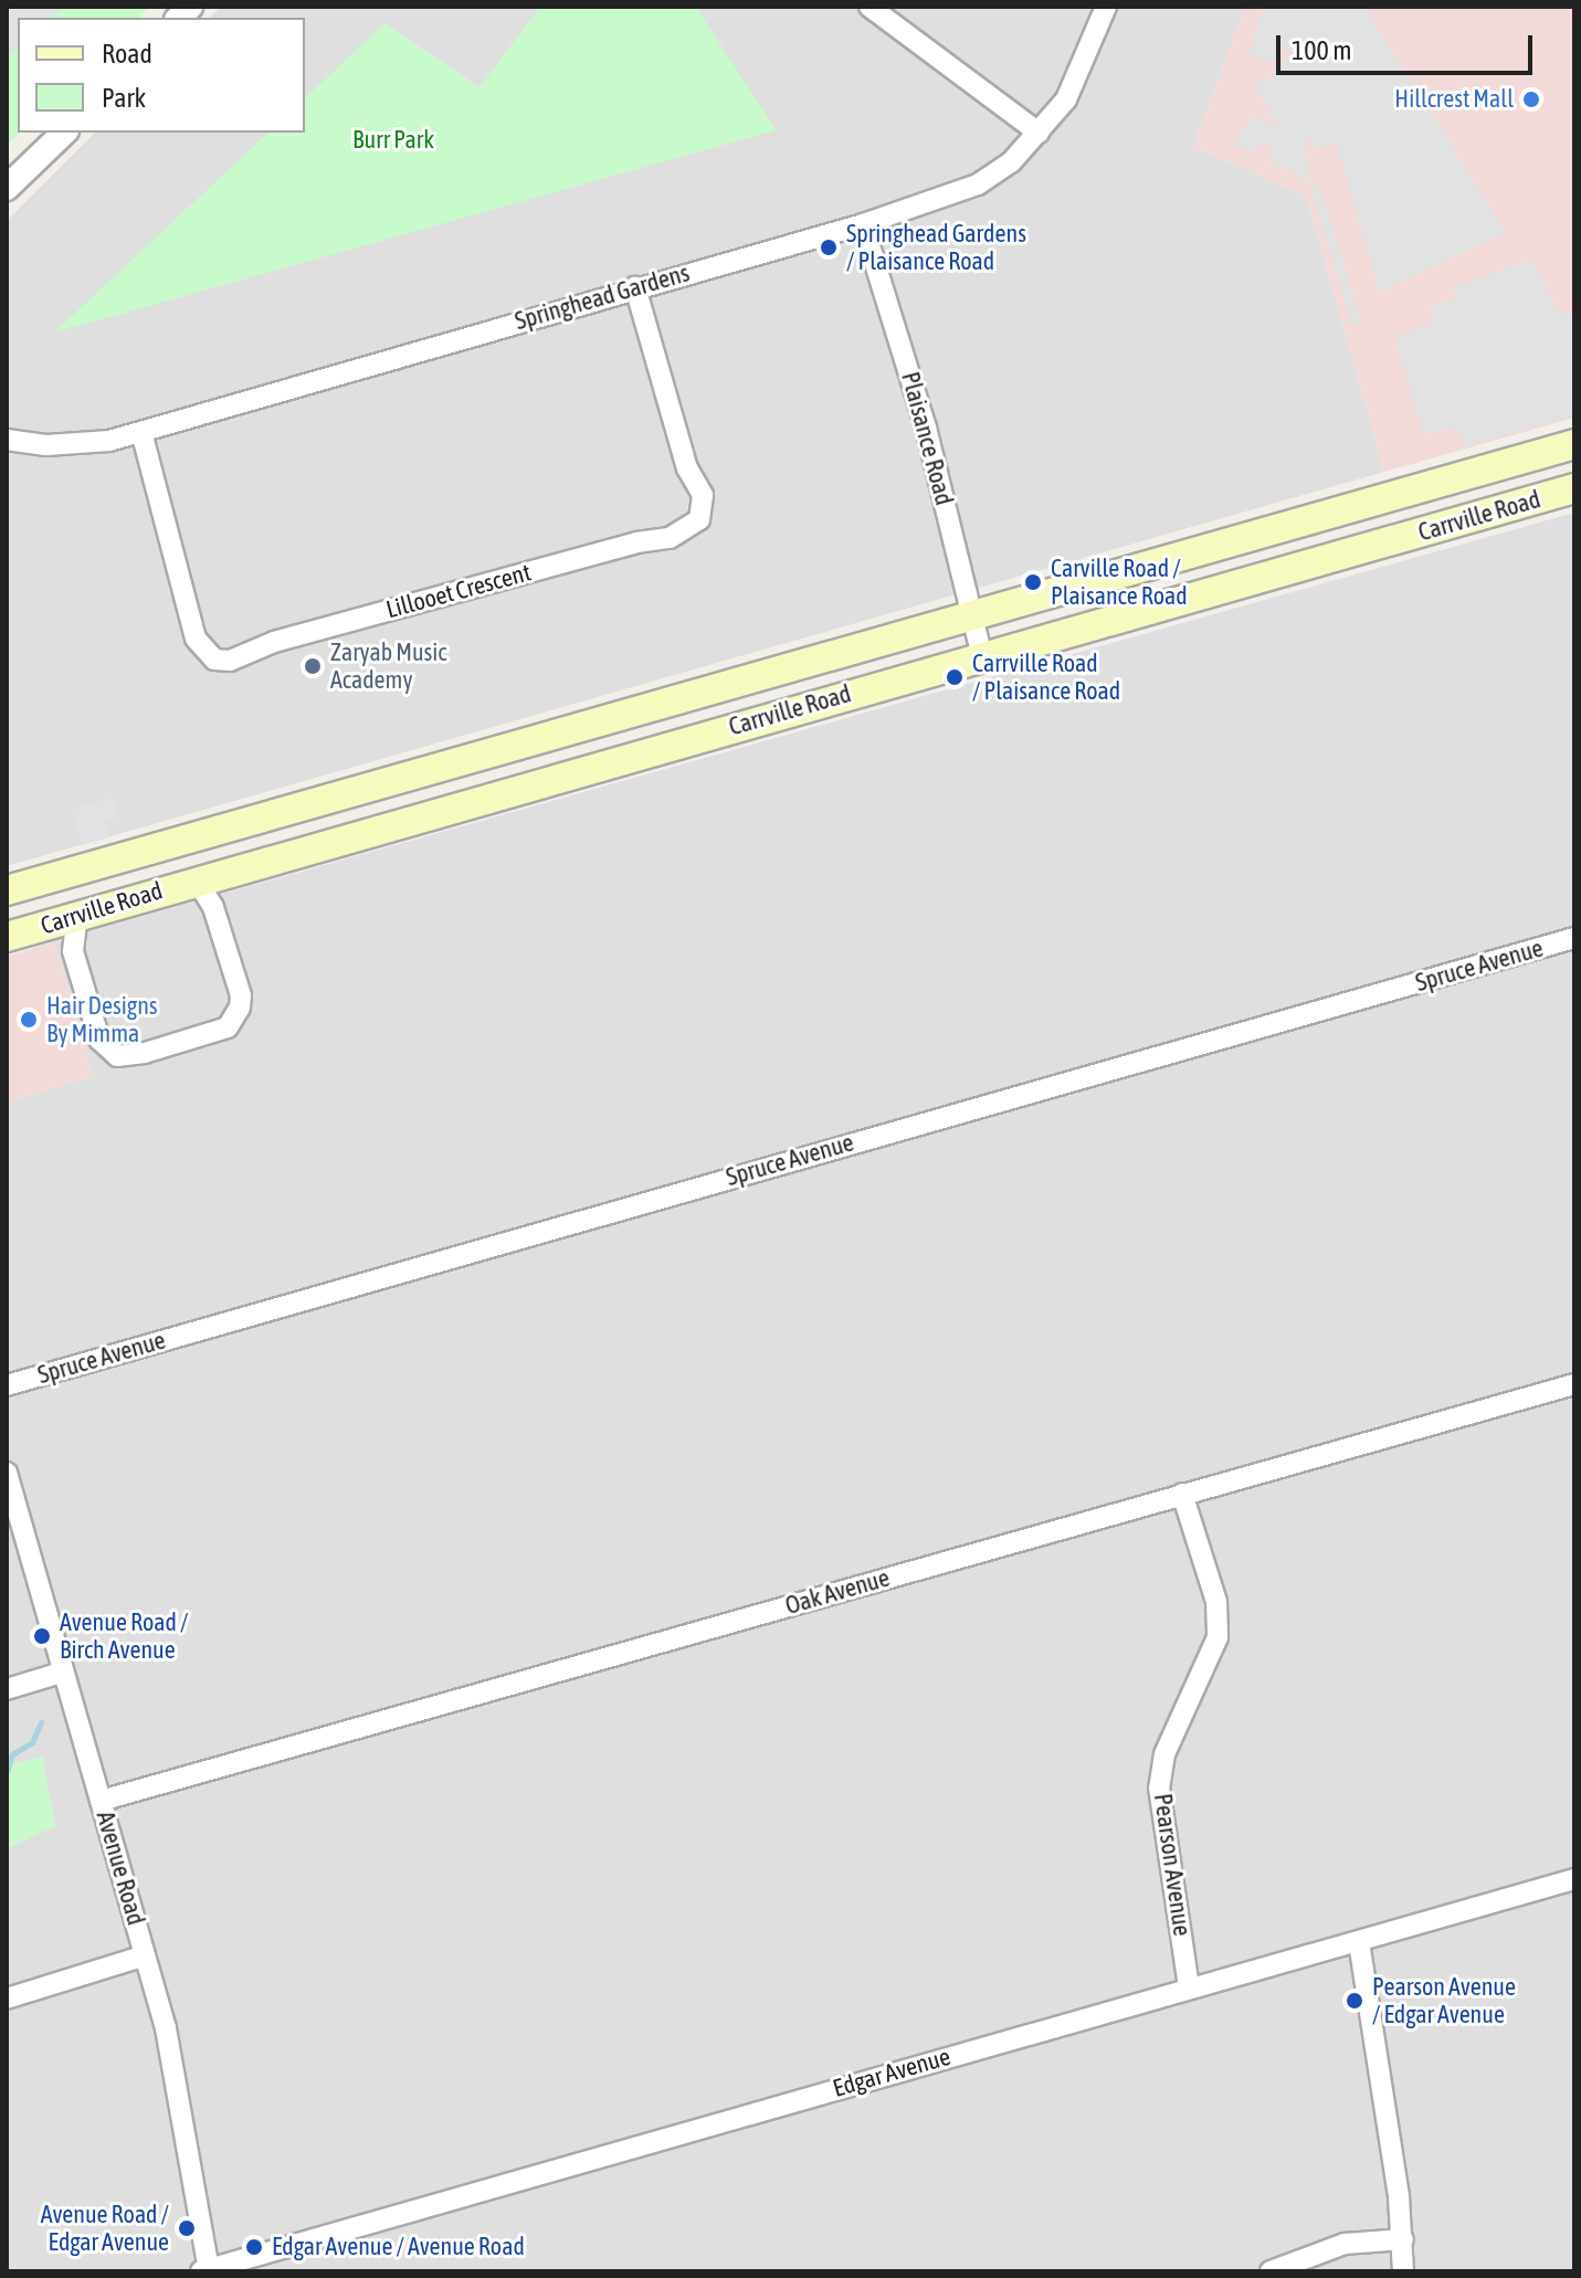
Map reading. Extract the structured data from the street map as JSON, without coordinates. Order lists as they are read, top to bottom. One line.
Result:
{"streets":{"main road":["Carrville Road"],"street":["Springhead Gardens","Plaisance Road","Lillooet Crescent","Spruce Avenue","Oak Avenue","Pearson Avenue","Avenue Road","Edgar Avenue"]},"crossings":[["Springhead Gardens","Plaisance Road"],["Springhead Gardens","Lillooet Crescent"],["Plaisance Road","Carrville Road"],["Oak Avenue","Pearson Avenue"],["Oak Avenue","Avenue Road"],["Pearson Avenue","Edgar Avenue"],["Avenue Road","Edgar Avenue"]],"parks":["Burr Park"],"places":["Hillcrest Mall","Springhead Gardens / Plaisance Road","Carville Road / Plaisance Road","Zaryab Music Academy","Carrville Road / Plaisance Road","Hair Designs By Mimma","Avenue Road / Birch Avenue","Pearson Avenue / Edgar Avenue","Avenue Road / Edgar Avenue","Edgar Avenue / Avenue Road"],"legend":["Road","Park"],"scale_bar":"100 m"}
